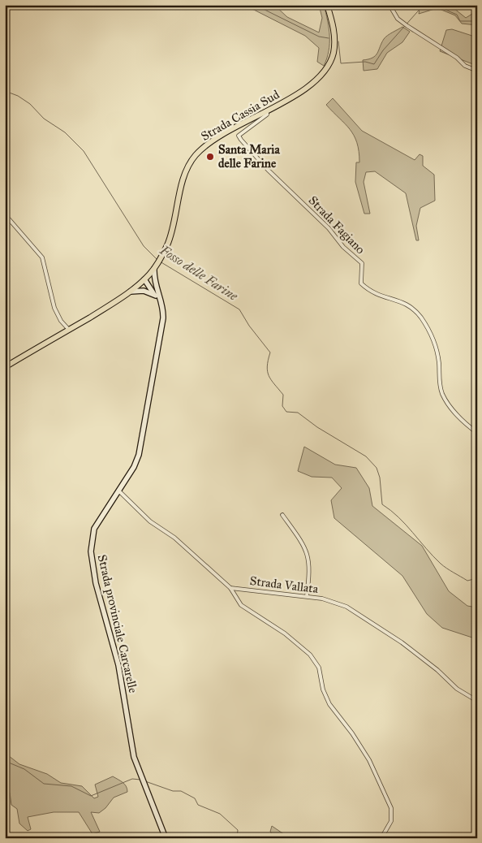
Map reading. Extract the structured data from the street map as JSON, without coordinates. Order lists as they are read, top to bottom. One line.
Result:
{"streets":{"main road":["Strada Cassia Sud","Strada provinciale Carcarelle"],"street":["Strada Fagiano","Strada Vallata"]},"crossings":[["Strada Cassia Sud","Strada Fagiano"],["Strada Cassia Sud","Strada provinciale Carcarelle"]],"water":["Fosso delle Farine"],"places":["Santa Maria delle Farine"]}
